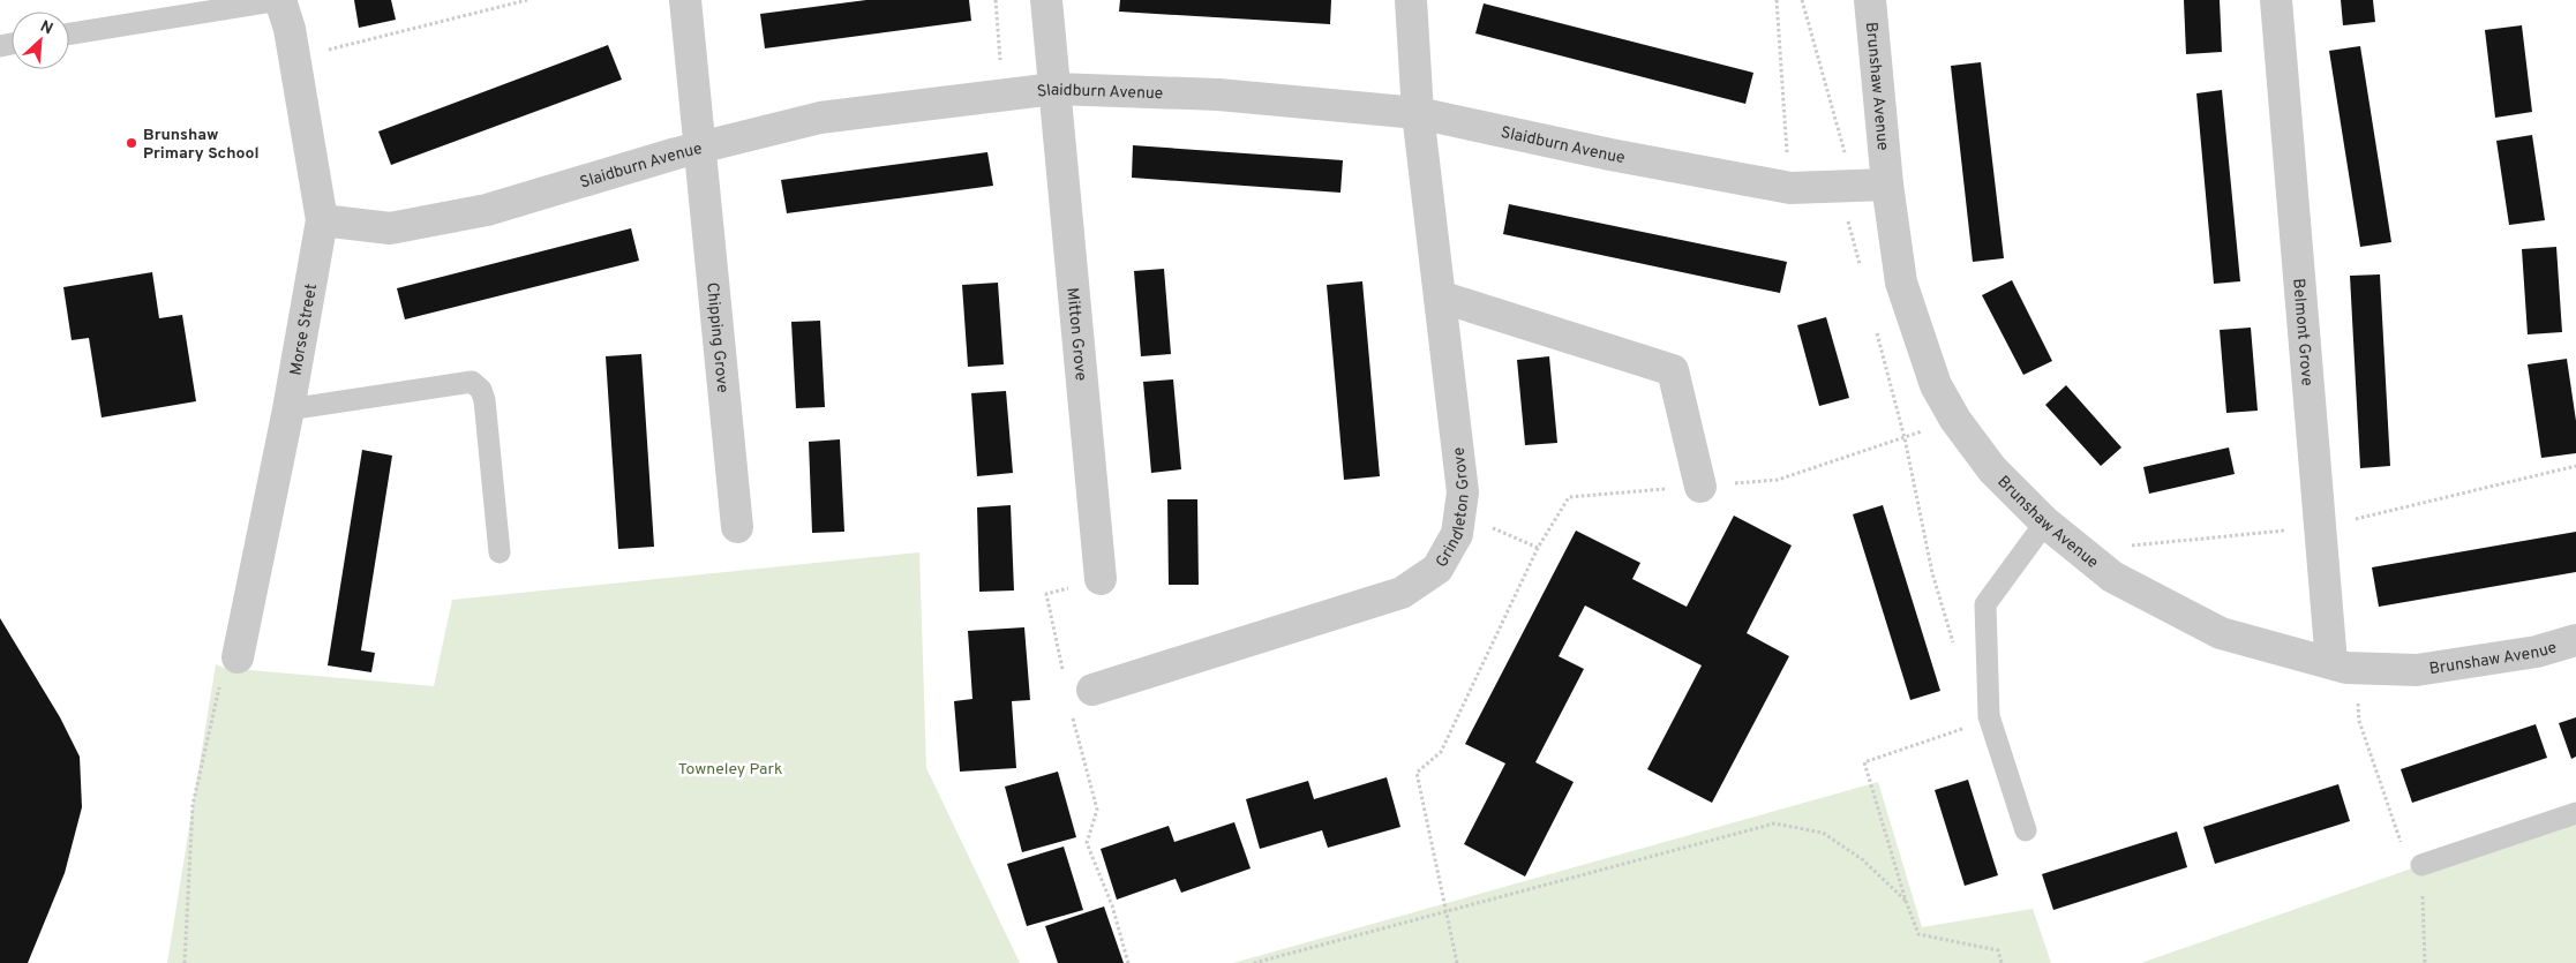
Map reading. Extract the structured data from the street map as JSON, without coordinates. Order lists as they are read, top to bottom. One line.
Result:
{"streets":{"street":["Brunshaw Avenue","Slaidburn Avenue","Morse Street","Belmont Grove","Mitton Grove","Chipping Grove","Grindleton Grove"]},"crossings":[["Brunshaw Avenue","Slaidburn Avenue"],["Brunshaw Avenue","Belmont Grove"],["Slaidburn Avenue","Morse Street"],["Slaidburn Avenue","Mitton Grove"],["Slaidburn Avenue","Chipping Grove"],["Slaidburn Avenue","Grindleton Grove"]],"parks":["Towneley Park"],"places":["Brunshaw Primary School"],"north":"top right"}
